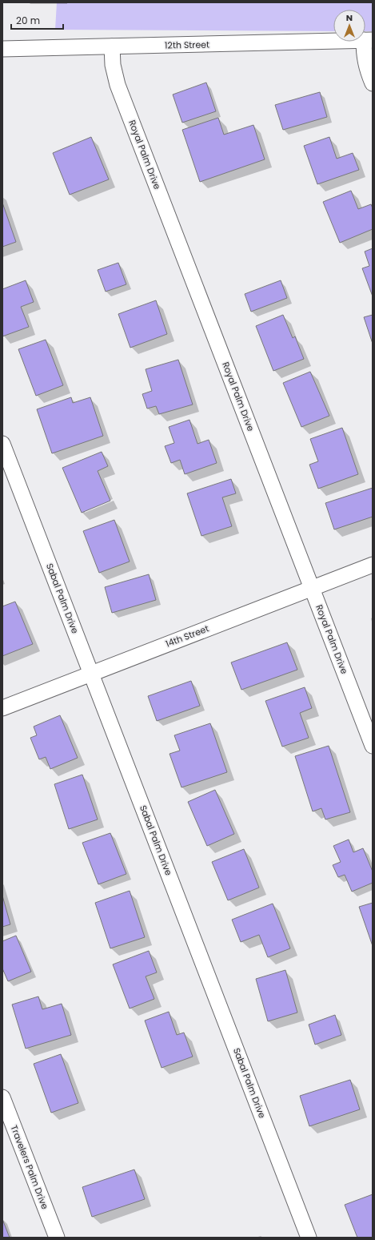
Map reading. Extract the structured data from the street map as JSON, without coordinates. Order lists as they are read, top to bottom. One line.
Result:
{"streets":{"street":["12th Street","Royal Palm Drive","Sabal Palm Drive","14th Street","Travelers Palm Drive"]},"crossings":[["12th Street","Royal Palm Drive"],["Royal Palm Drive","14th Street"],["Sabal Palm Drive","14th Street"]],"scale_bar":"20 m","north":"top"}
